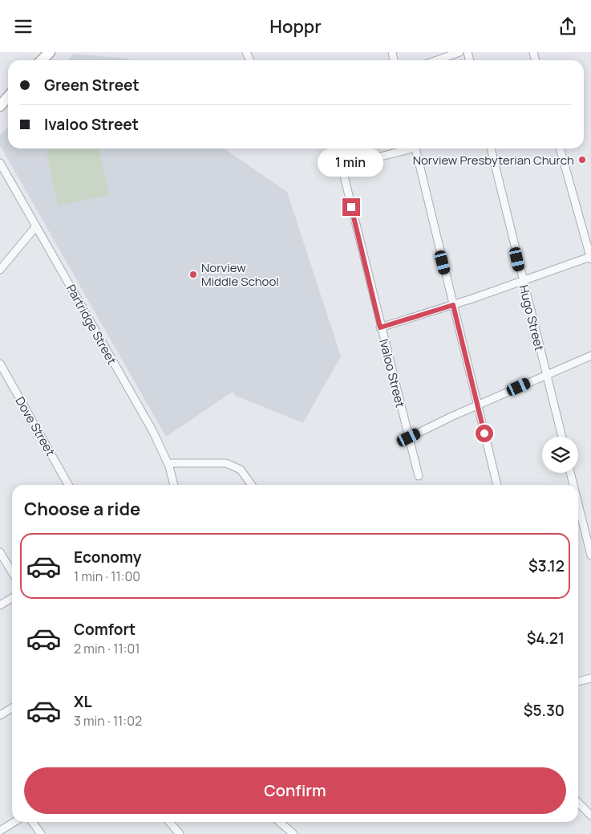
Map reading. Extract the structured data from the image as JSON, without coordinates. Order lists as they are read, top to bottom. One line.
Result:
{"streets":{"street":["Hugo Street","Partridge Street","Ivaloo Street","Dove Street"]},"places":["Norview Presbyterian Church","Norview Middle School"],"page":{"header":"Hoppr","banner":["Green Street","Ivaloo Street"],"bubble":"1 min","heading":"Choose a ride","list":[{"name":"Economy","note":"1 min · 11:00","value":"$3.12"},{"name":"Comfort","note":"2 min · 11:01","value":"$4.21"},{"name":"XL","note":"3 min · 11:02","value":"$5.30"}],"buttons":"Confirm"}}
